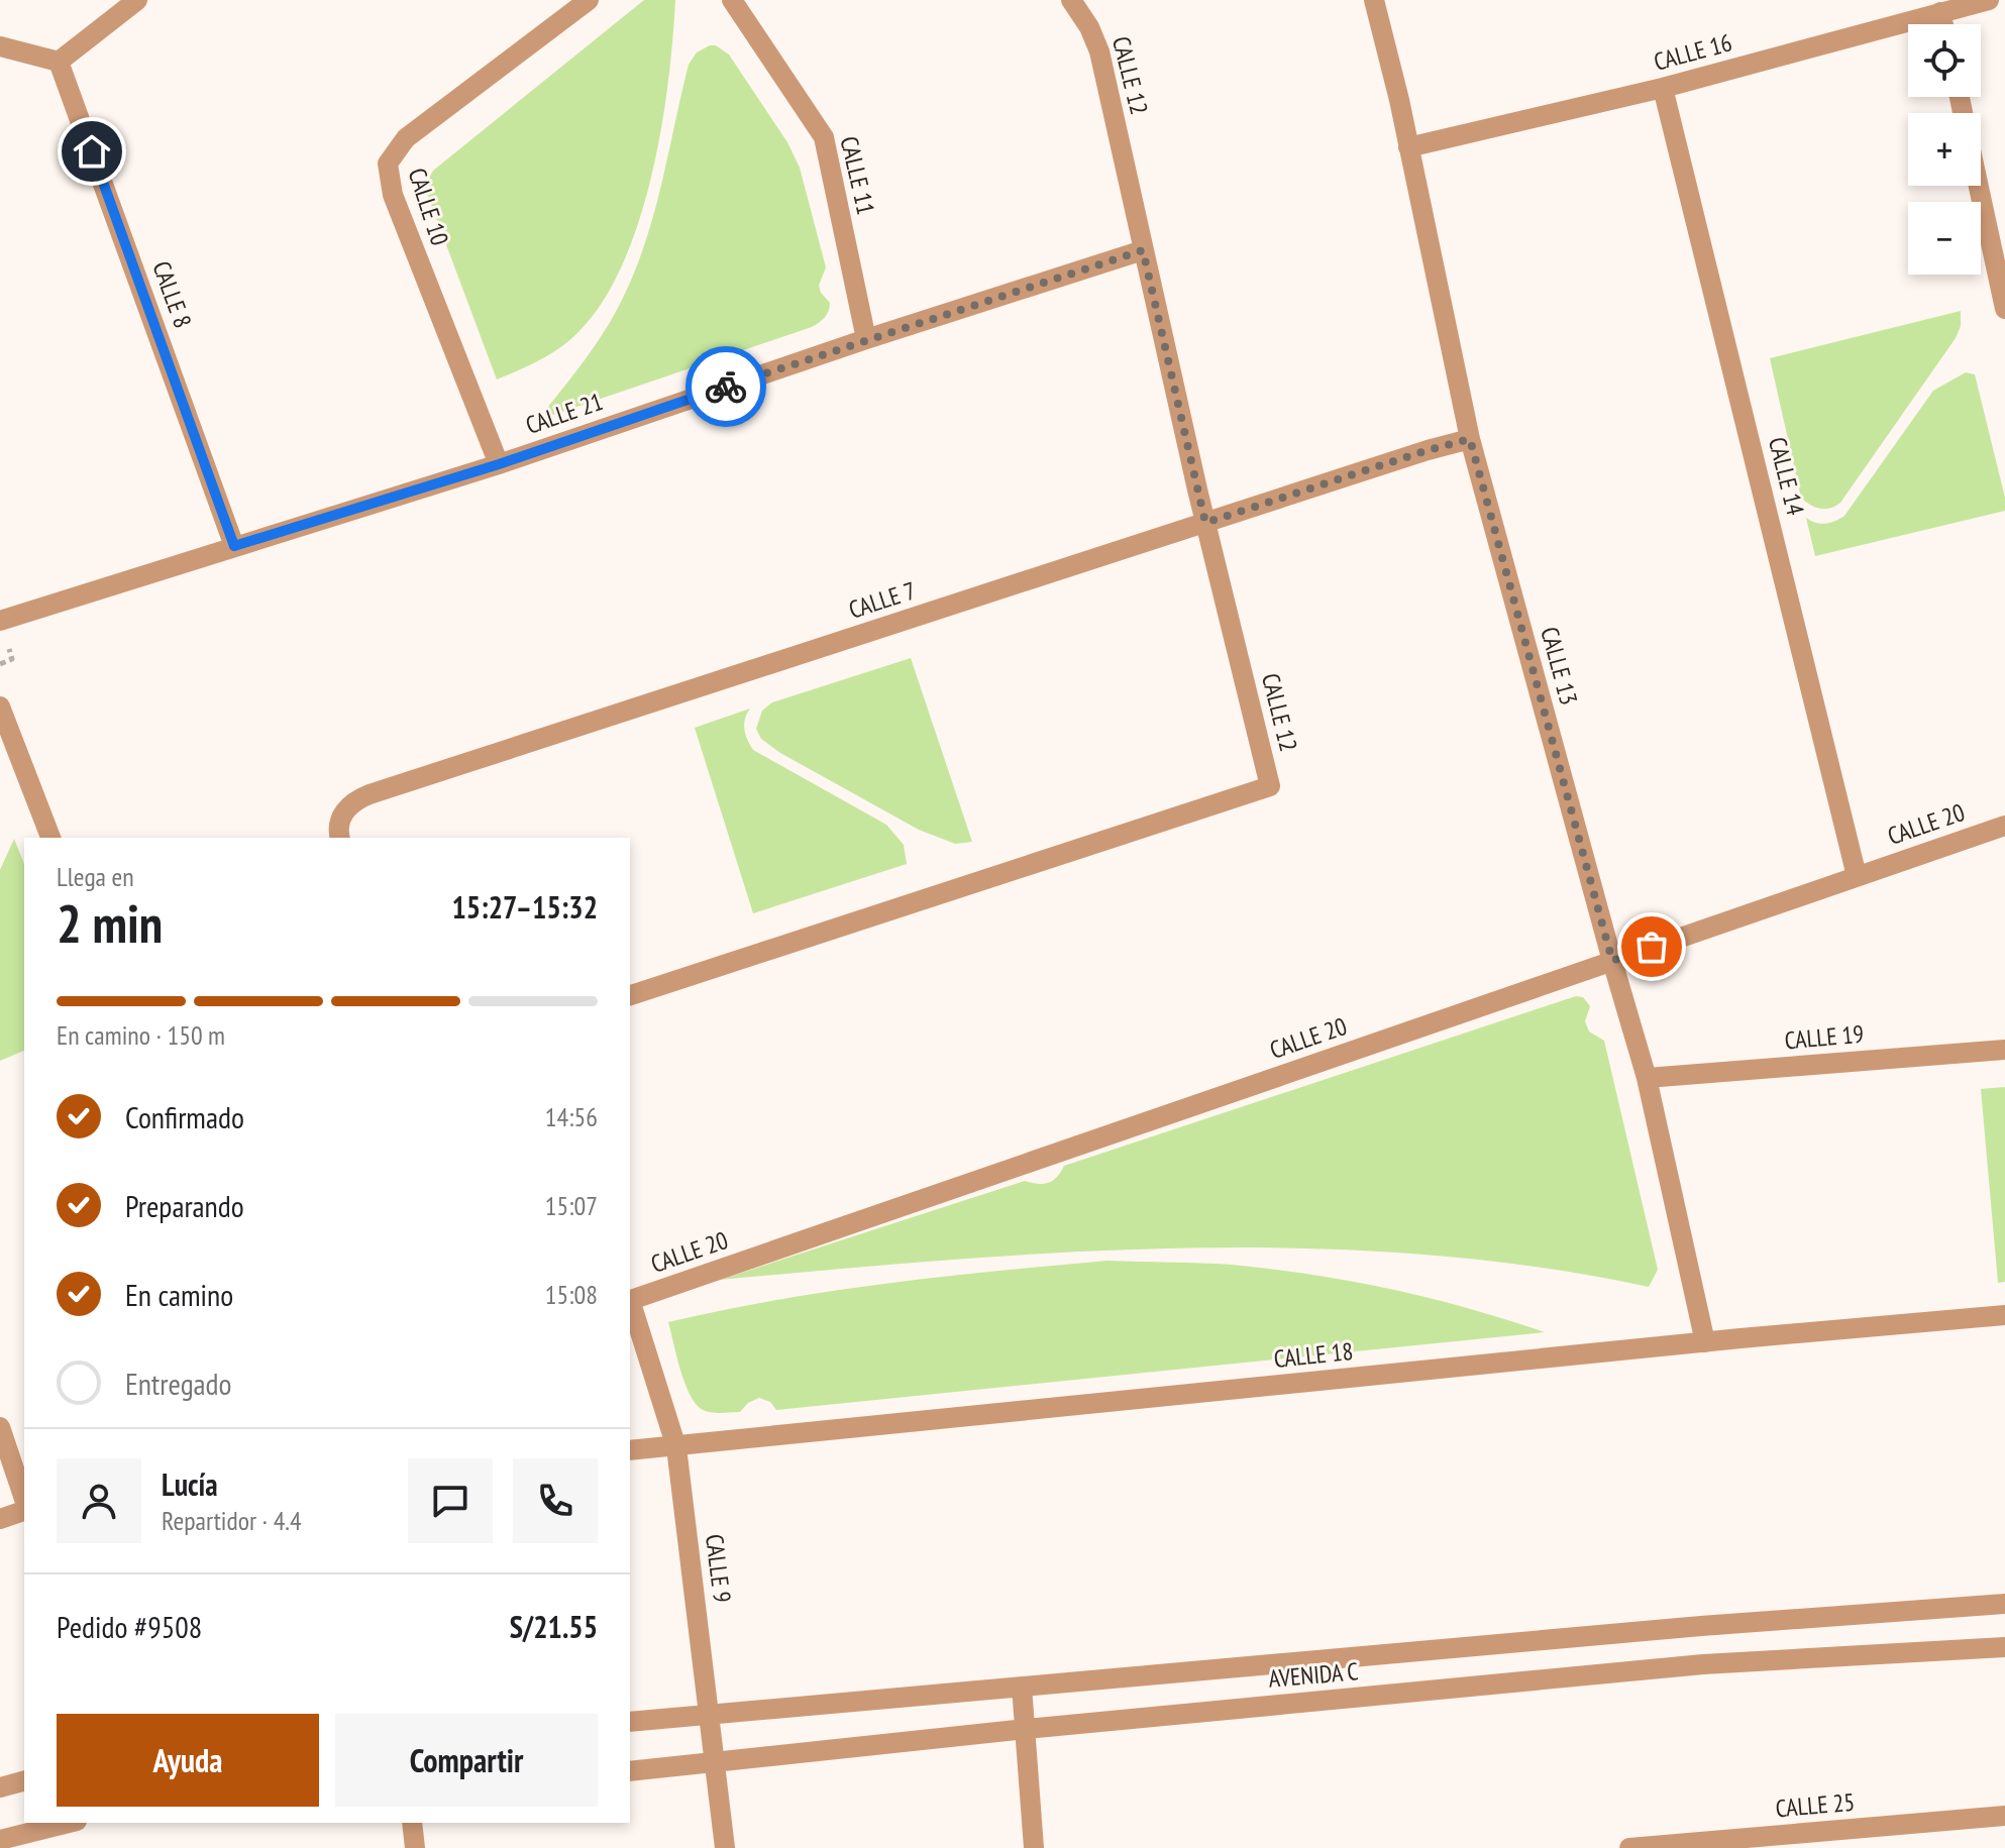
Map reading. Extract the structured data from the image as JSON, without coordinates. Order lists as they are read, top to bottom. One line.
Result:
{"streets":{"street":["CALLE 16","CALLE 12","CALLE 11","CALLE 10","CALLE 8","CALLE 21","CALLE 14","CALLE 7","CALLE 13","CALLE 20","CALLE 19","CALLE 18","CALLE 9","AVENIDA C","CALLE 25"]},"crossings":[["CALLE 16","CALLE 14"],["CALLE 16","CALLE 13"],["CALLE 12","CALLE 21"],["CALLE 12","CALLE 7"],["CALLE 11","CALLE 21"],["CALLE 10","CALLE 21"],["CALLE 8","CALLE 21"],["CALLE 14","CALLE 20"],["CALLE 7","CALLE 13"],["CALLE 13","CALLE 20"],["CALLE 13","CALLE 19"],["CALLE 13","CALLE 18"],["CALLE 18","CALLE 9"],["CALLE 9","AVENIDA C"]],"page":{"map_buttons":["+","−"],"heading":["2 min","Llega en","15:27–15:32"],"panel":["Lucía","Repartidor · 4.4","Pedido #9508","S/21.55"],"bar":"En camino · 150 m","list":[["Confirmado","14:56"],["Preparando","15:07"],["En camino","15:08"],"Entregado"],"buttons":["Ayuda","Compartir"]}}
